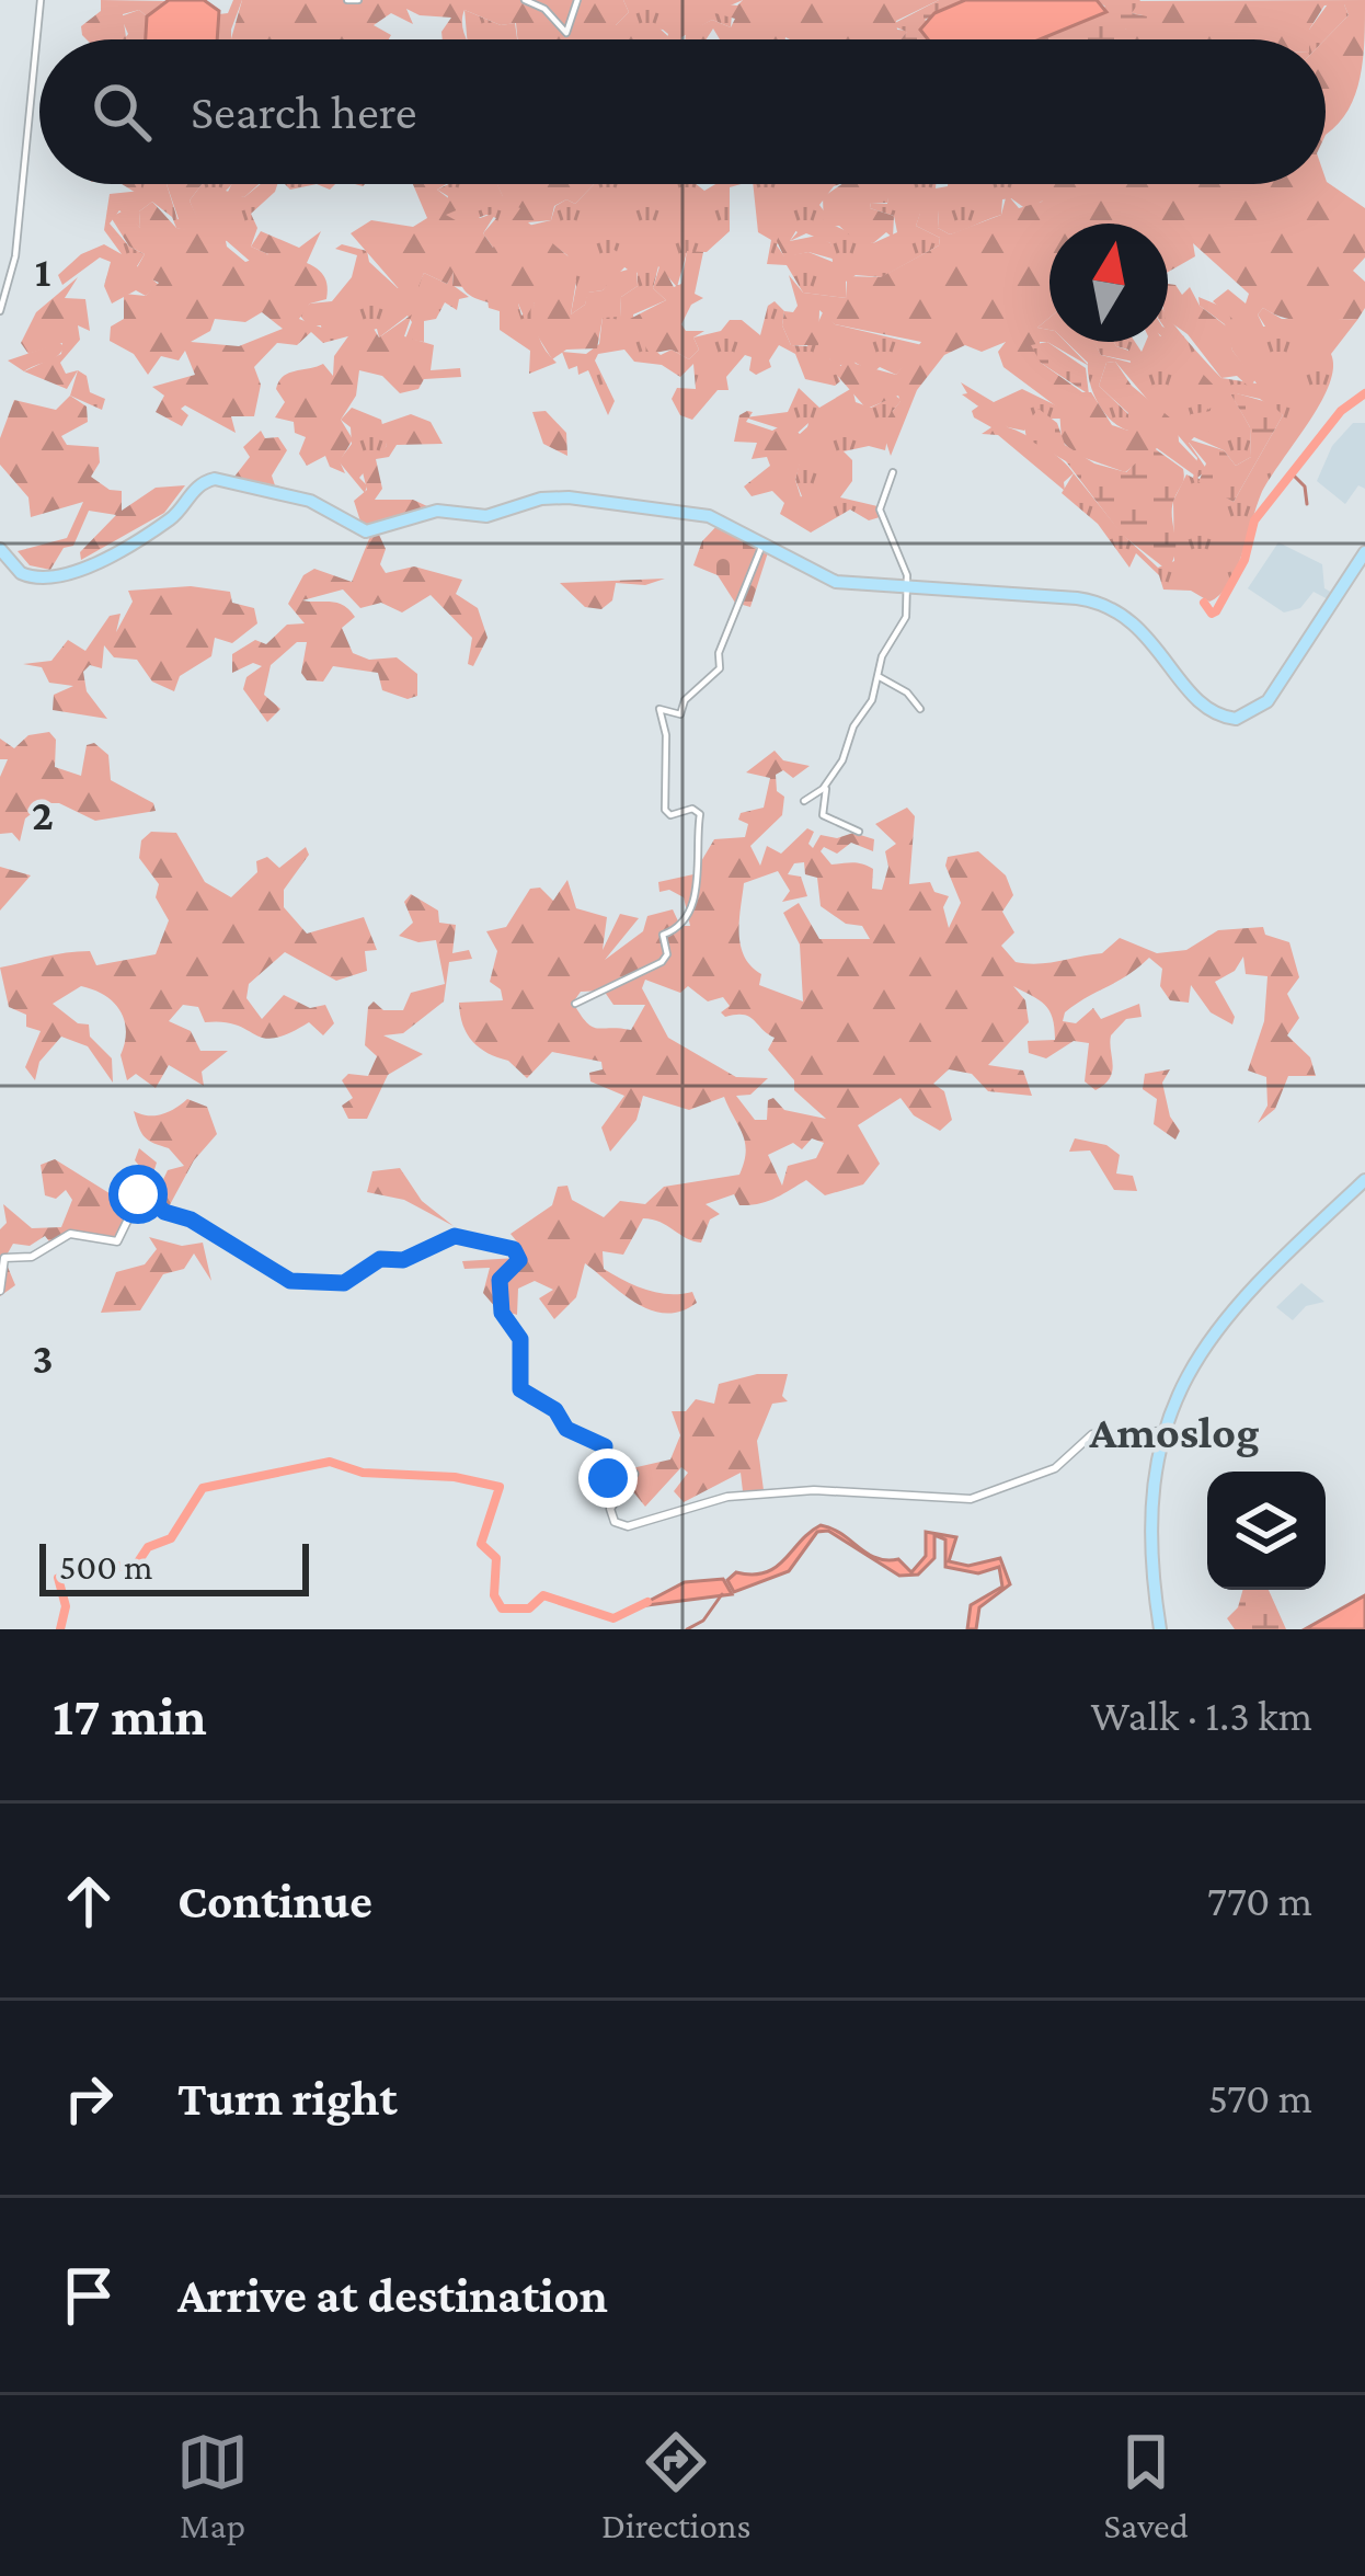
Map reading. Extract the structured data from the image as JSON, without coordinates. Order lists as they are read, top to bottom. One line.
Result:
{"districts":["Amoslog"],"scale_bar":"500 m","north":"top","page":{"search":"Search here","scale":"500 m","heading":["17 min","Walk · 1.3 km"],"list":[["Continue","770 m"],["Turn right","570 m"],"Arrive at destination"],"nav":["Map","Directions","Saved"]},"grid":{"rows":["1","2","3"]}}
